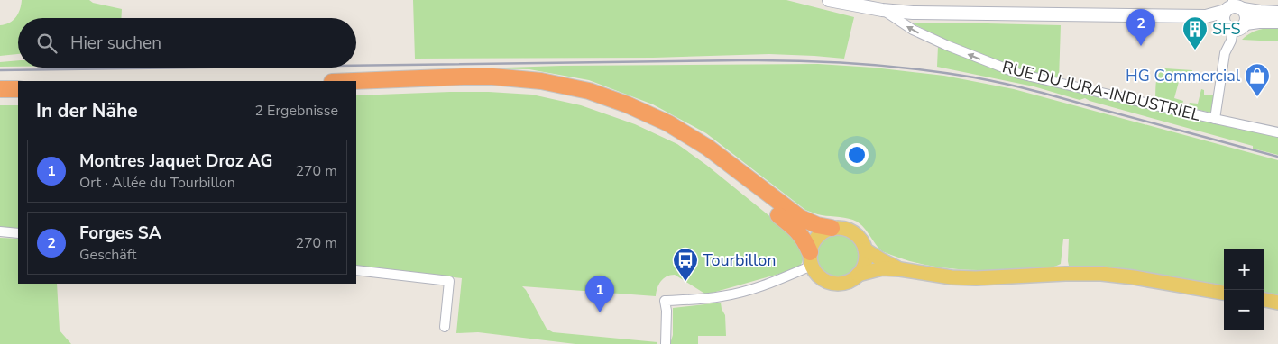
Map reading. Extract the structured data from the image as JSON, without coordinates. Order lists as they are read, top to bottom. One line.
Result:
{"streets":{"street":["RUE DU JURA-INDUSTRIEL"]},"one_way":["RUE DU JURA-INDUSTRIEL"],"places":{"building":["SFS"],"shop":["HG Commercial"],"bus stop":["Tourbillon"]},"page":{"pins":["2","1"],"search":"Hier suchen","heading":["In der Nähe","2 Ergebnisse"],"list":[{"mark":"1","name":"Montres Jaquet Droz AG","note":"Ort · Allée du Tourbillon","value":"270 m"},{"mark":"2","name":"Forges SA","note":"Geschäft","value":"270 m"}],"map_buttons":["+","−"]}}
